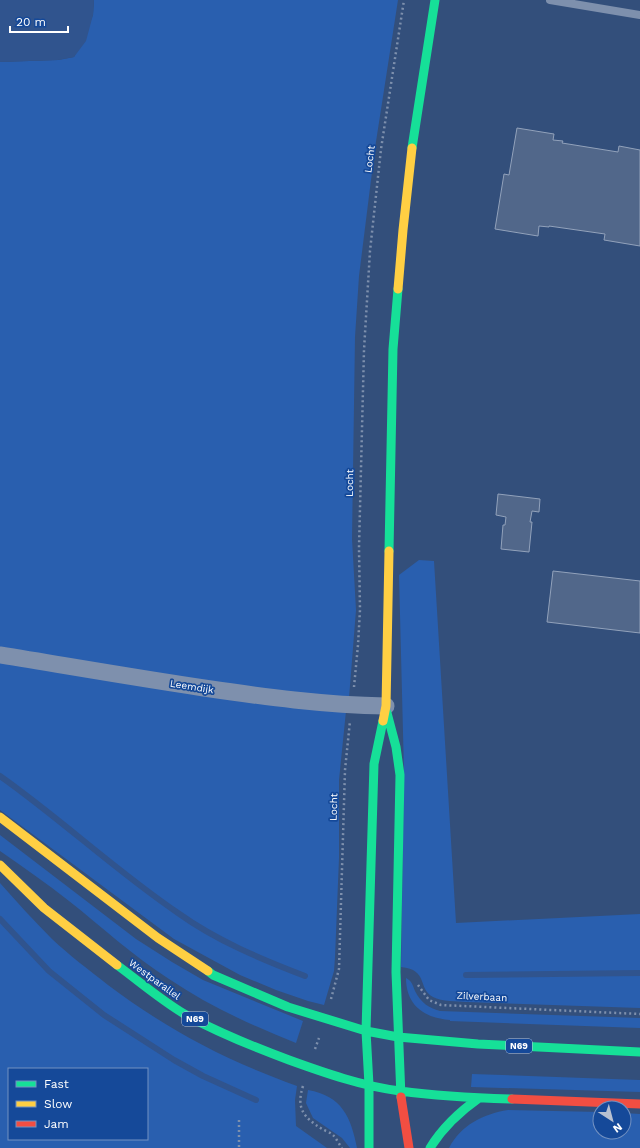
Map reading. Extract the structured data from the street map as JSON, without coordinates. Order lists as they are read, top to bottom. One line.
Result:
{"streets":{"main road":["Westparallel","N69"],"street":["Leemdijk"],"path":["Locht","Zilverbaan"]},"crossings":[["Locht","Leemdijk"],["Westparallel","N69"]],"legend":["Fast","Slow","Jam"],"scale_bar":"20 m","north":"bottom right"}
